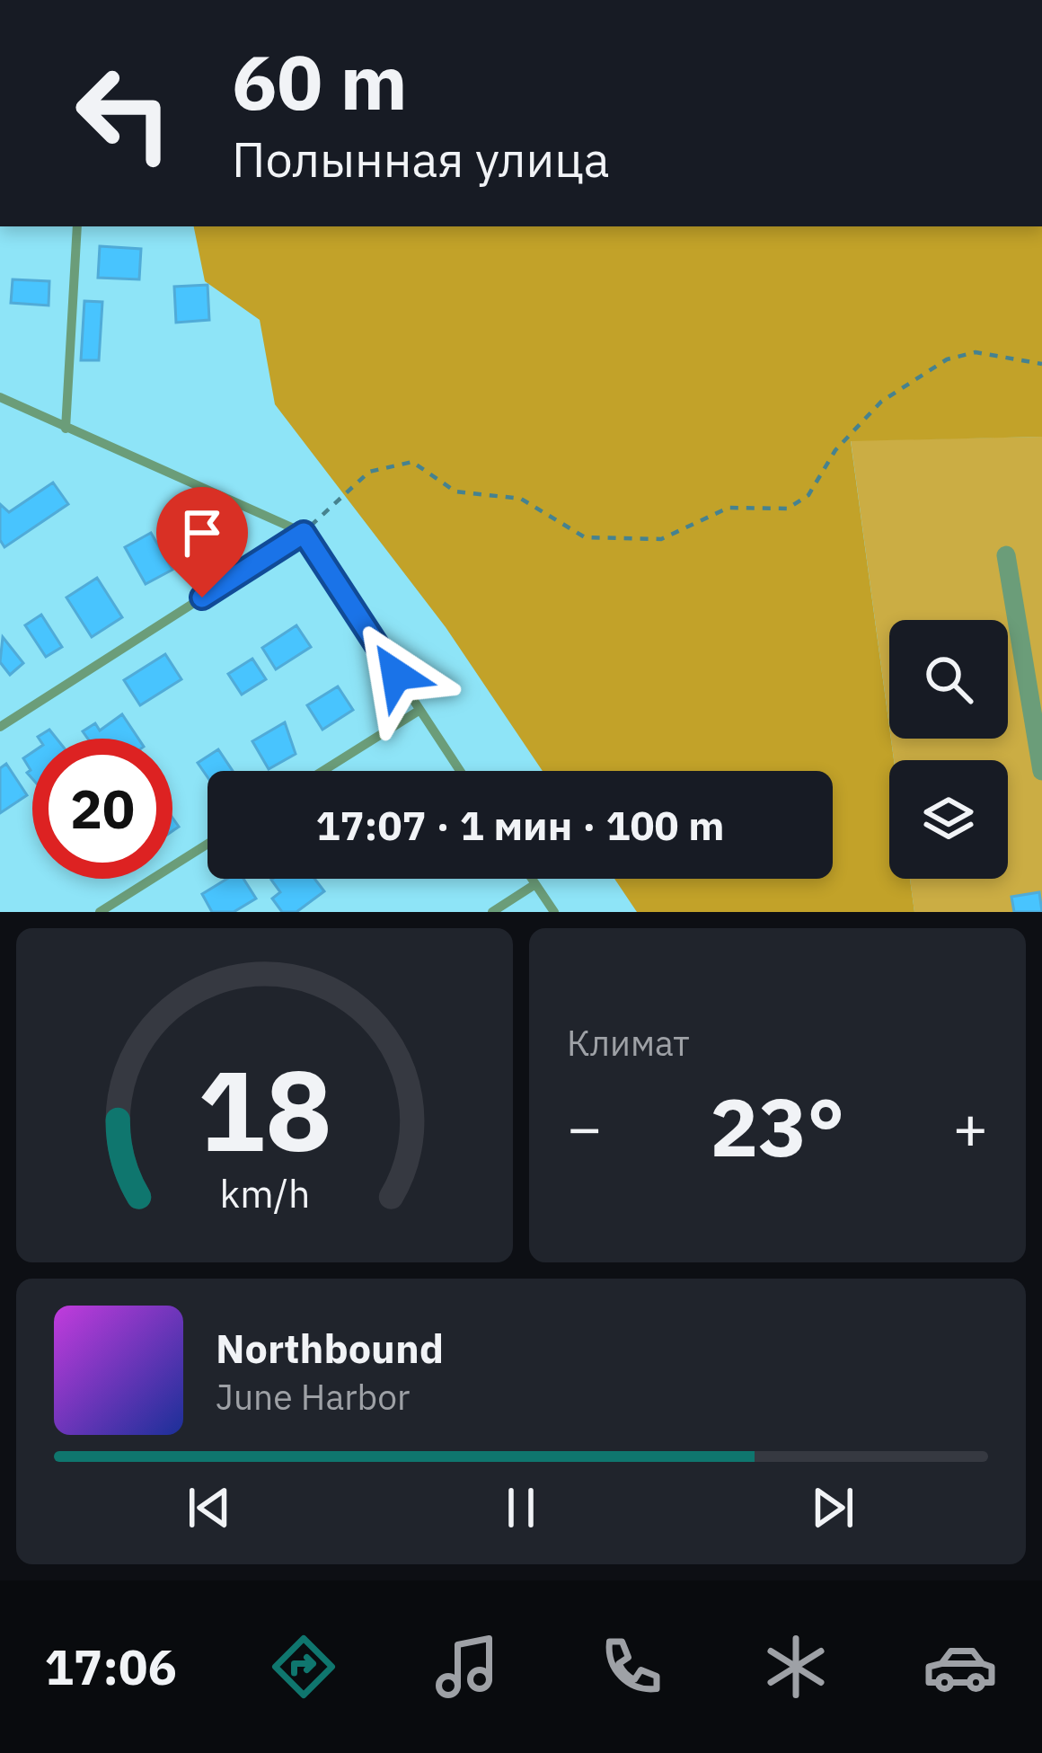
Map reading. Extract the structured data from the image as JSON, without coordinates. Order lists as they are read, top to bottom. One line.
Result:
{"page":{"turn":["60 m","Полынная улица"],"limit":"20","trip":"17:07 · 1 мин · 100 m","tile":"Климат","heat":["−","23°","+"],"song":["Northbound","June Harbor"],"tabs":"17:06","gauge":["18","km/h"]}}
